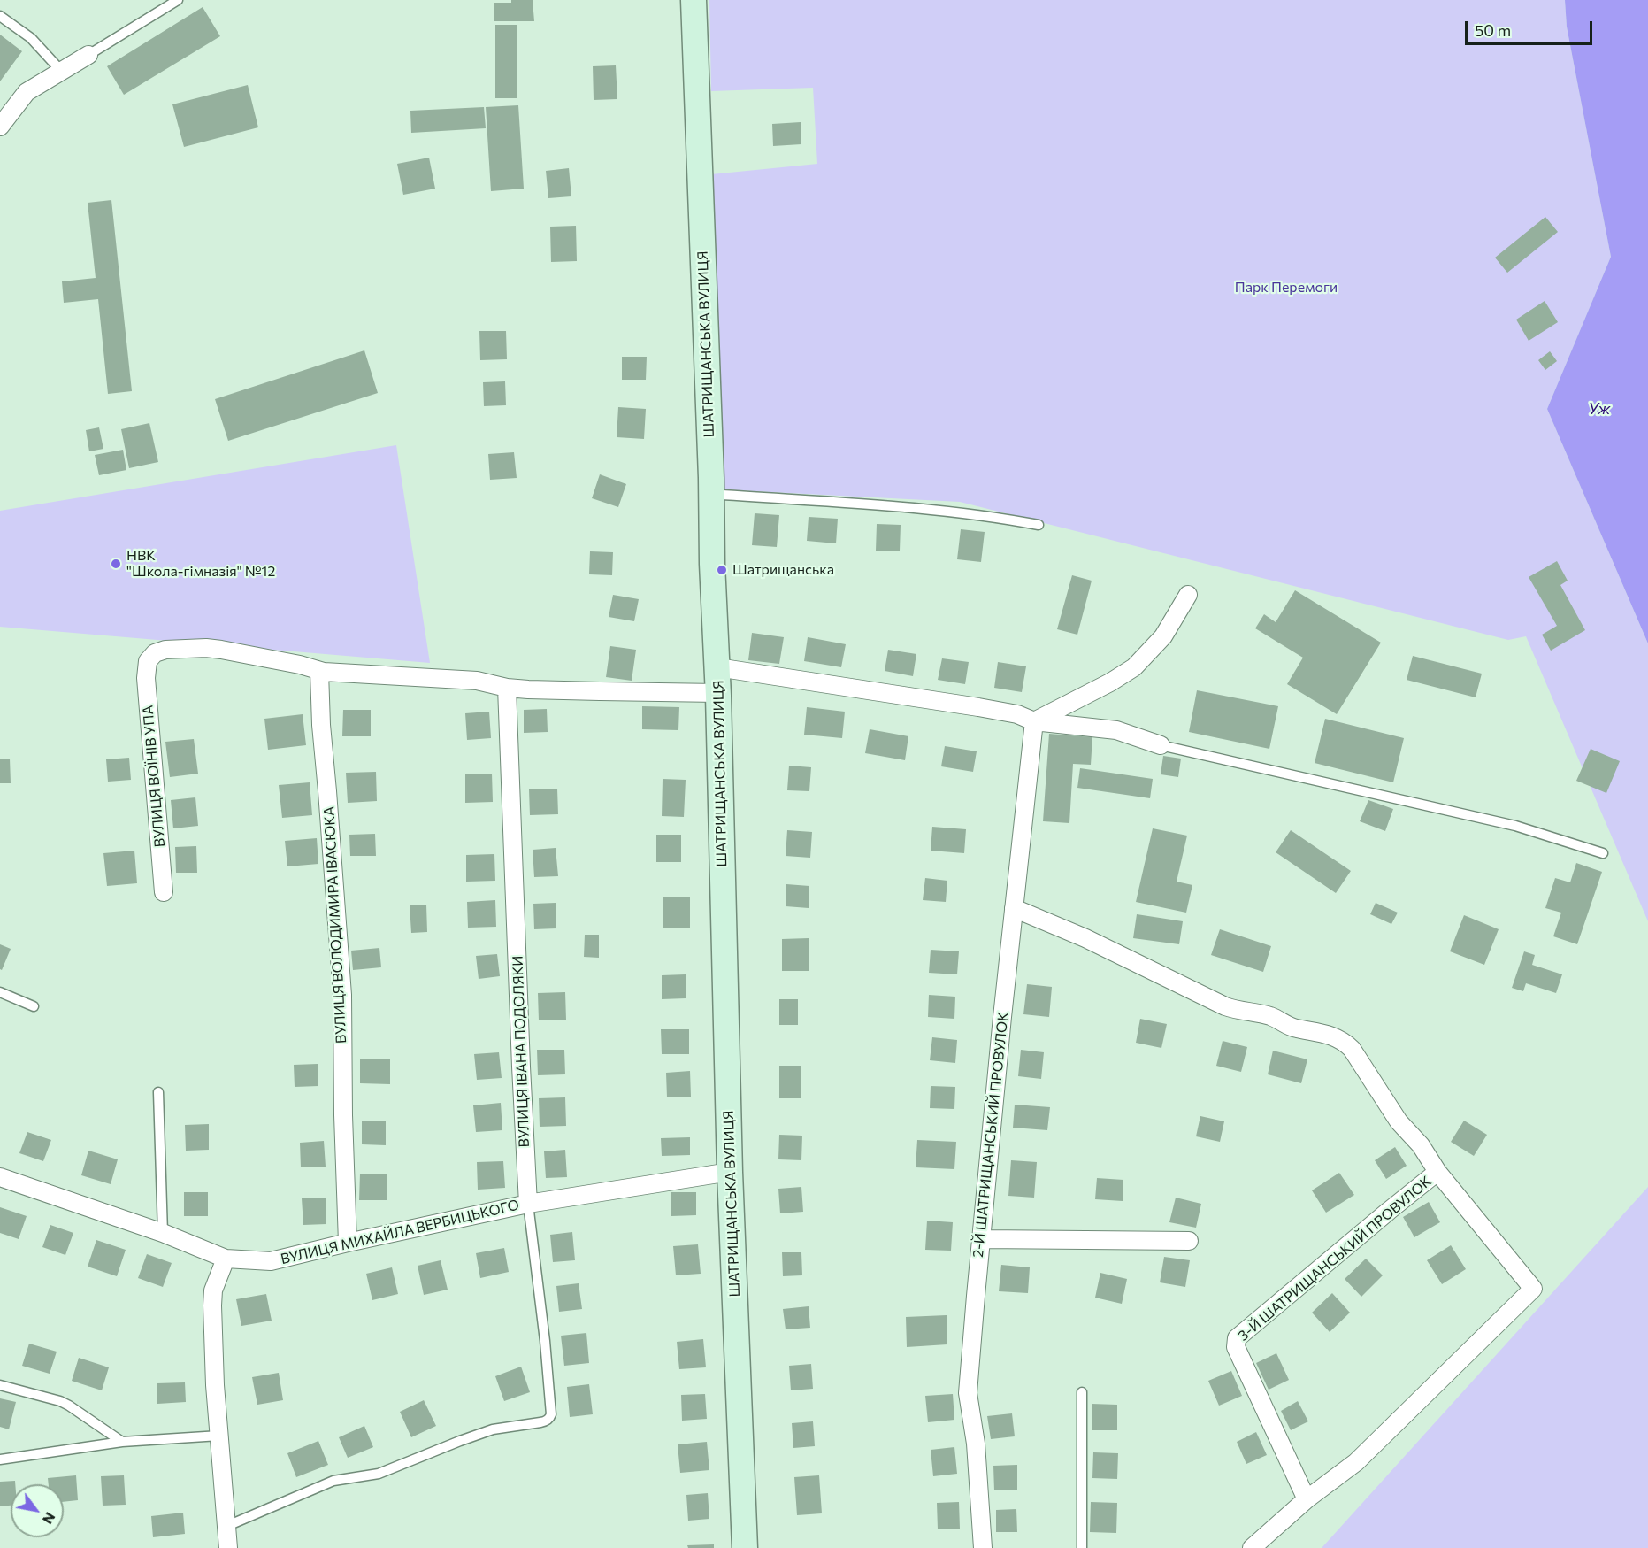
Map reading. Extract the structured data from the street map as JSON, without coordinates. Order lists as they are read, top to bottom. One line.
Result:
{"streets":{"street":["ШАТРИЩАНСЬКА ВУЛИЦЯ","ВУЛИЦЯ ВОЇНІВ УПА","ВУЛИЦЯ ВОЛОДИМИРА ІВАСЮКА","ВУЛИЦЯ ІВАНА ПОДОЛЯКИ","2-Й ШАТРИЩАНСЬКИЙ ПРОВУЛОК","ВУЛИЦЯ МИХАЙЛА ВЕРБИЦЬКОГО","3-Й ШАТРИЩАНСЬКИЙ ПРОВУЛОК"]},"crossings":[["ШАТРИЩАНСЬКА ВУЛИЦЯ","ВУЛИЦЯ МИХАЙЛА ВЕРБИЦЬКОГО"],["ВУЛИЦЯ ВОЇНІВ УПА","ВУЛИЦЯ ВОЛОДИМИРА ІВАСЮКА"],["ВУЛИЦЯ ВОЛОДИМИРА ІВАСЮКА","ВУЛИЦЯ МИХАЙЛА ВЕРБИЦЬКОГО"],["ВУЛИЦЯ ІВАНА ПОДОЛЯКИ","ВУЛИЦЯ МИХАЙЛА ВЕРБИЦЬКОГО"],["2-Й ШАТРИЩАНСЬКИЙ ПРОВУЛОК","3-Й ШАТРИЩАНСЬКИЙ ПРОВУЛОК"]],"water":["Уж"],"parks":["Парк Перемоги"],"places":["НВК \"Школа-гімназія\" №12","Шатрищанська"],"scale_bar":"50 m","north":"bottom right"}
